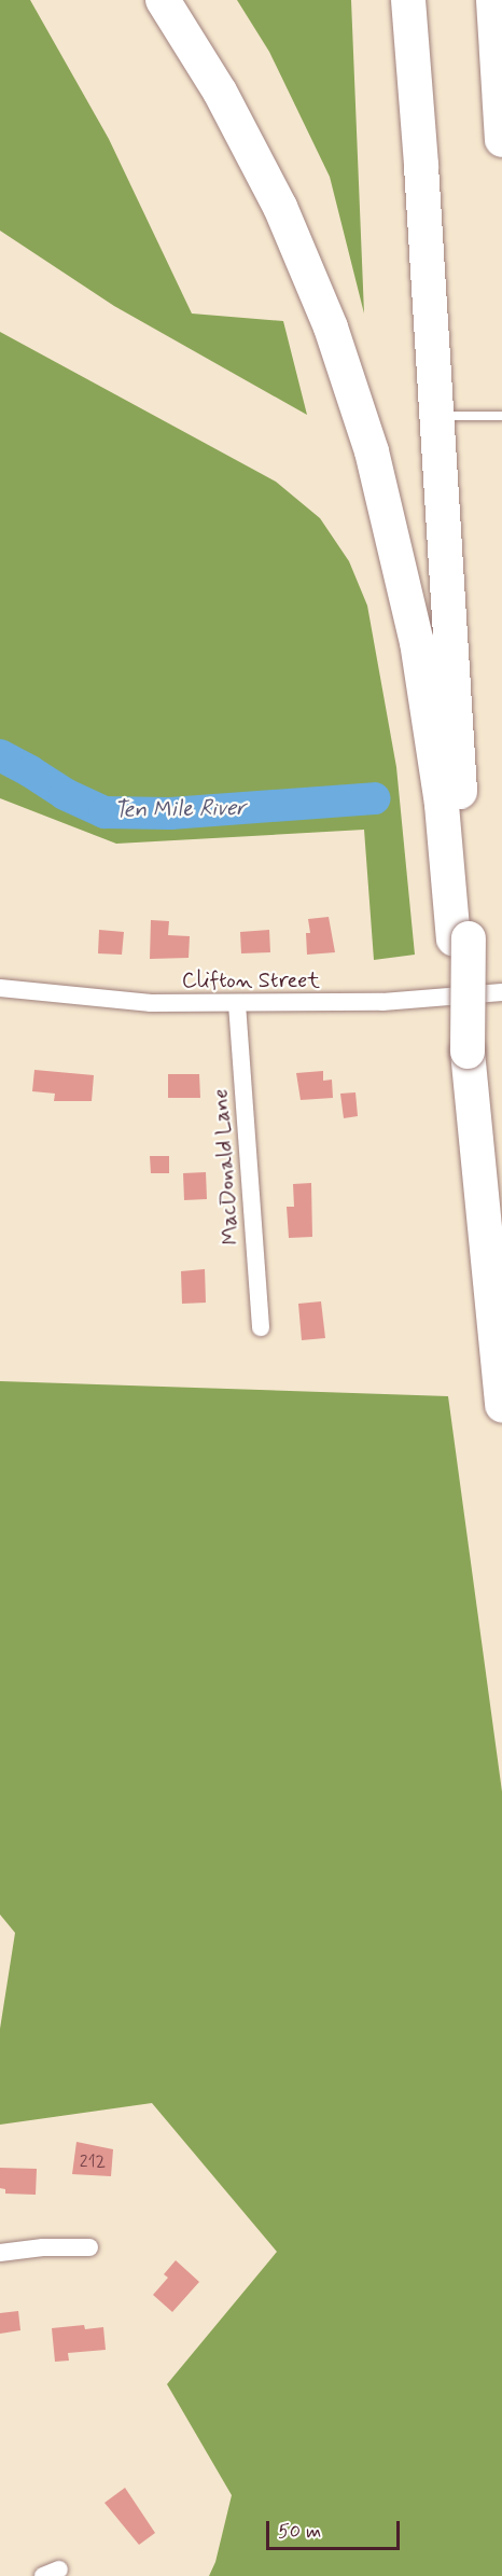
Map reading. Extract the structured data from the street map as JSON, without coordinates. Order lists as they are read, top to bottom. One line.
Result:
{"streets":{"street":["Clifton Street","MacDonald Lane"]},"crossings":[["Clifton Street","MacDonald Lane"]],"water":["Ten Mile River"],"house_numbers":["212"],"scale_bar":"50 m"}
